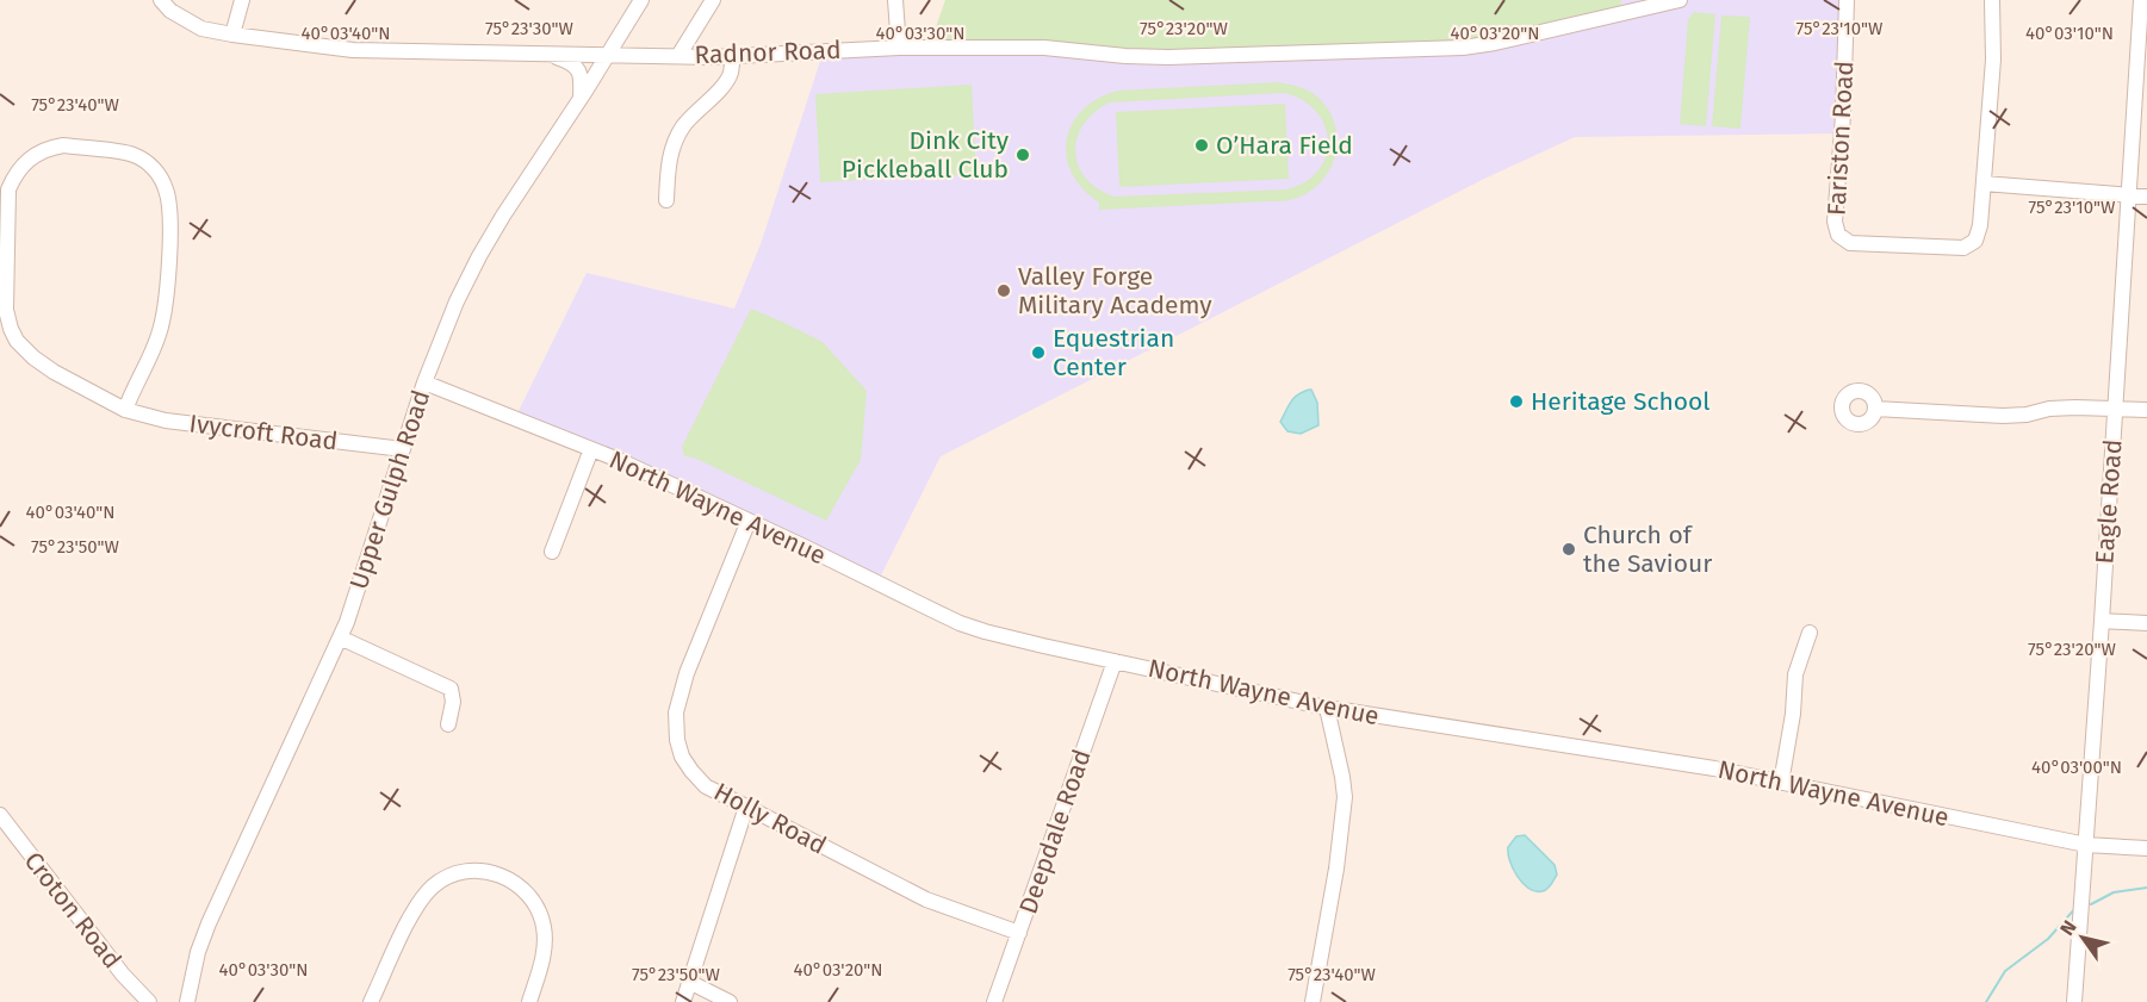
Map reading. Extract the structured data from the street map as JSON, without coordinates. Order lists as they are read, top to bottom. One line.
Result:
{"streets":{"street":["Radnor Road","Fariston Road","Ivycroft Road","Upper Gulph Road","Eagle Road","North Wayne Avenue","Holly Road","Deepdale Road","Croton Road"]},"crossings":[["Radnor Road","Upper Gulph Road"],["Ivycroft Road","Upper Gulph Road"],["Upper Gulph Road","North Wayne Avenue"],["Eagle Road","North Wayne Avenue"],["North Wayne Avenue","Holly Road"],["North Wayne Avenue","Deepdale Road"],["Holly Road","Deepdale Road"]],"places":["O’Hara Field","Dink City Pickleball Club","Valley Forge Military Academy","Equestrian Center","Heritage School","Church of the Saviour"],"north":"top left","coordinates":["75°23'30\"W","75°23'20\"W","75°23'10\"W","40°03'40\"N","40°03'30\"N","40°03'20\"N","40°03'10\"N","75°23'40\"W","75°23'50\"W","40°03'00\"N"]}
